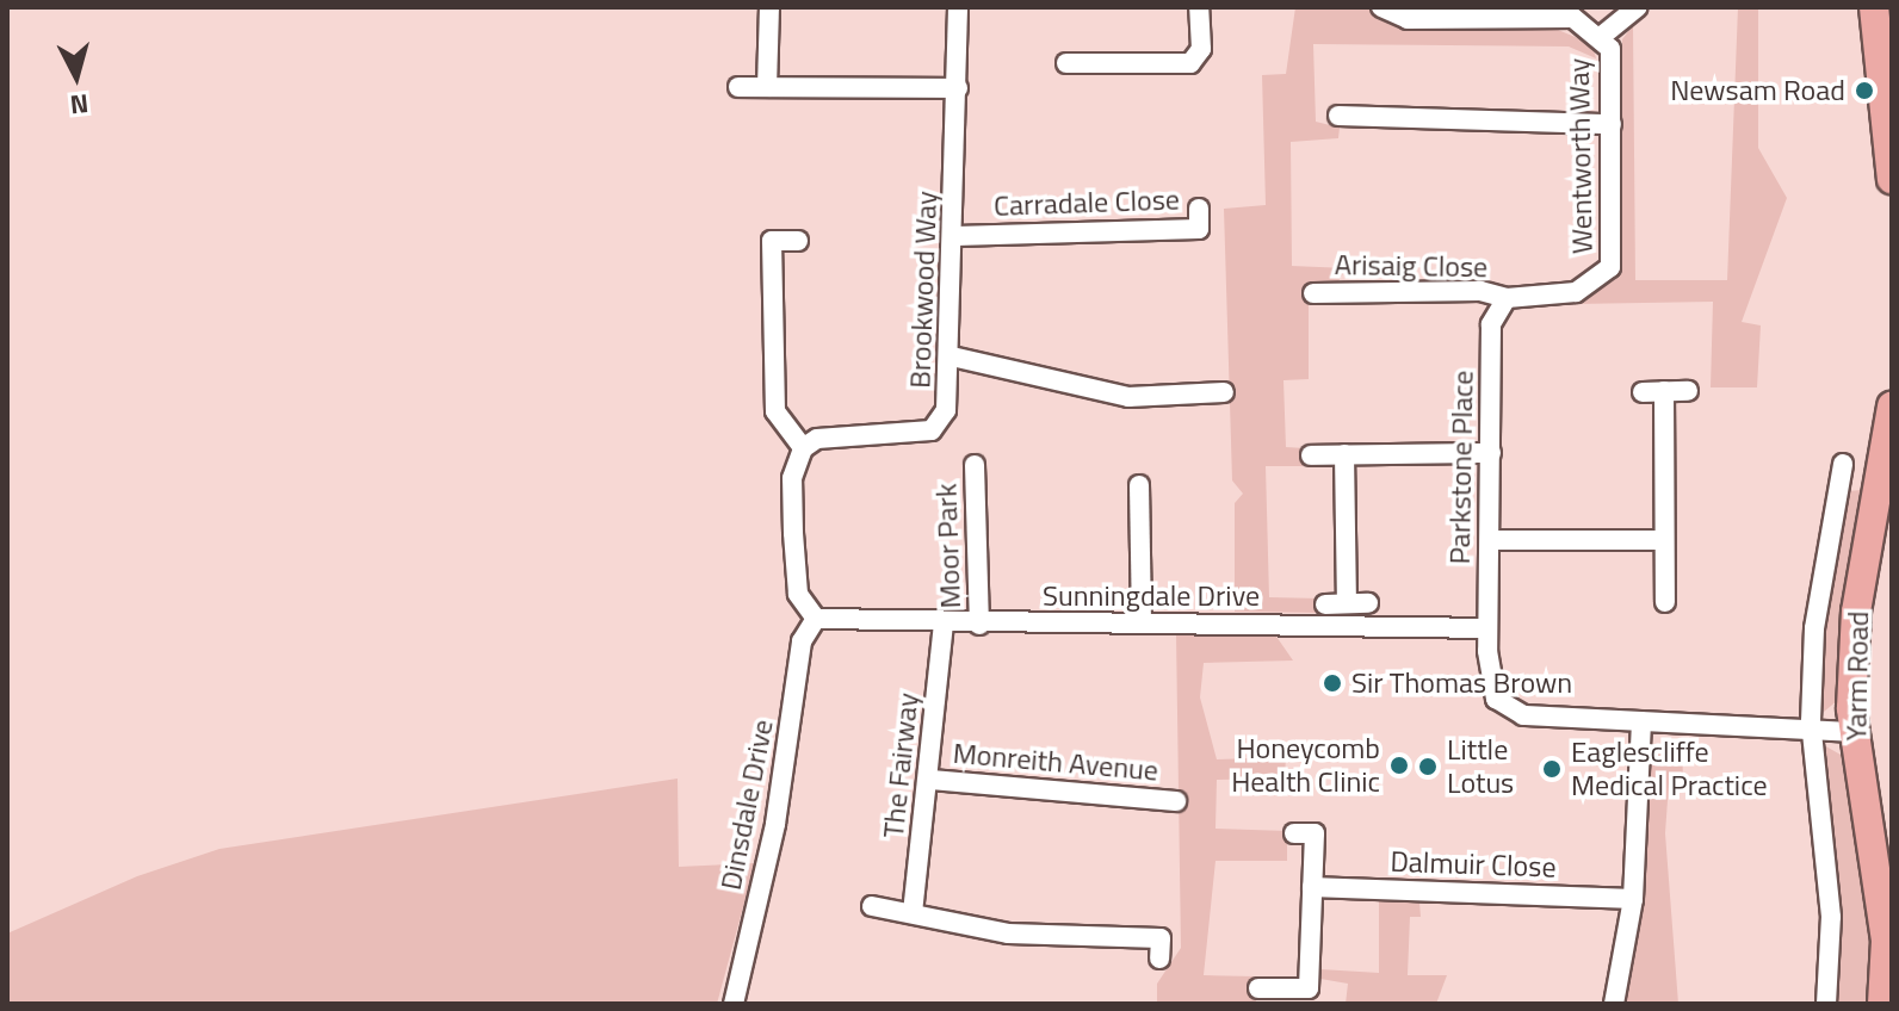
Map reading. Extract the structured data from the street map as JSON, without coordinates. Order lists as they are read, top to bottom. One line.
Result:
{"streets":{"main road":["Yarm Road"],"street":["Wentworth Way","Carradale Close","Arisaig Close","Brookwood Way","Parkstone Place","Moor Park","Sunningdale Drive","Monreith Avenue","The Fairway","Dinsdale Drive","Dalmuir Close"]},"crossings":[["Wentworth Way","Arisaig Close"],["Wentworth Way","Parkstone Place"],["Carradale Close","Brookwood Way"],["Arisaig Close","Parkstone Place"],["Parkstone Place","Sunningdale Drive"],["Moor Park","Sunningdale Drive"],["Sunningdale Drive","The Fairway"],["Sunningdale Drive","Dinsdale Drive"],["Monreith Avenue","The Fairway"]],"places":["Newsam Road","Sir Thomas Brown","Honeycomb Health Clinic","Little Lotus","Eaglescliffe Medical Practice"],"north":"bottom"}
